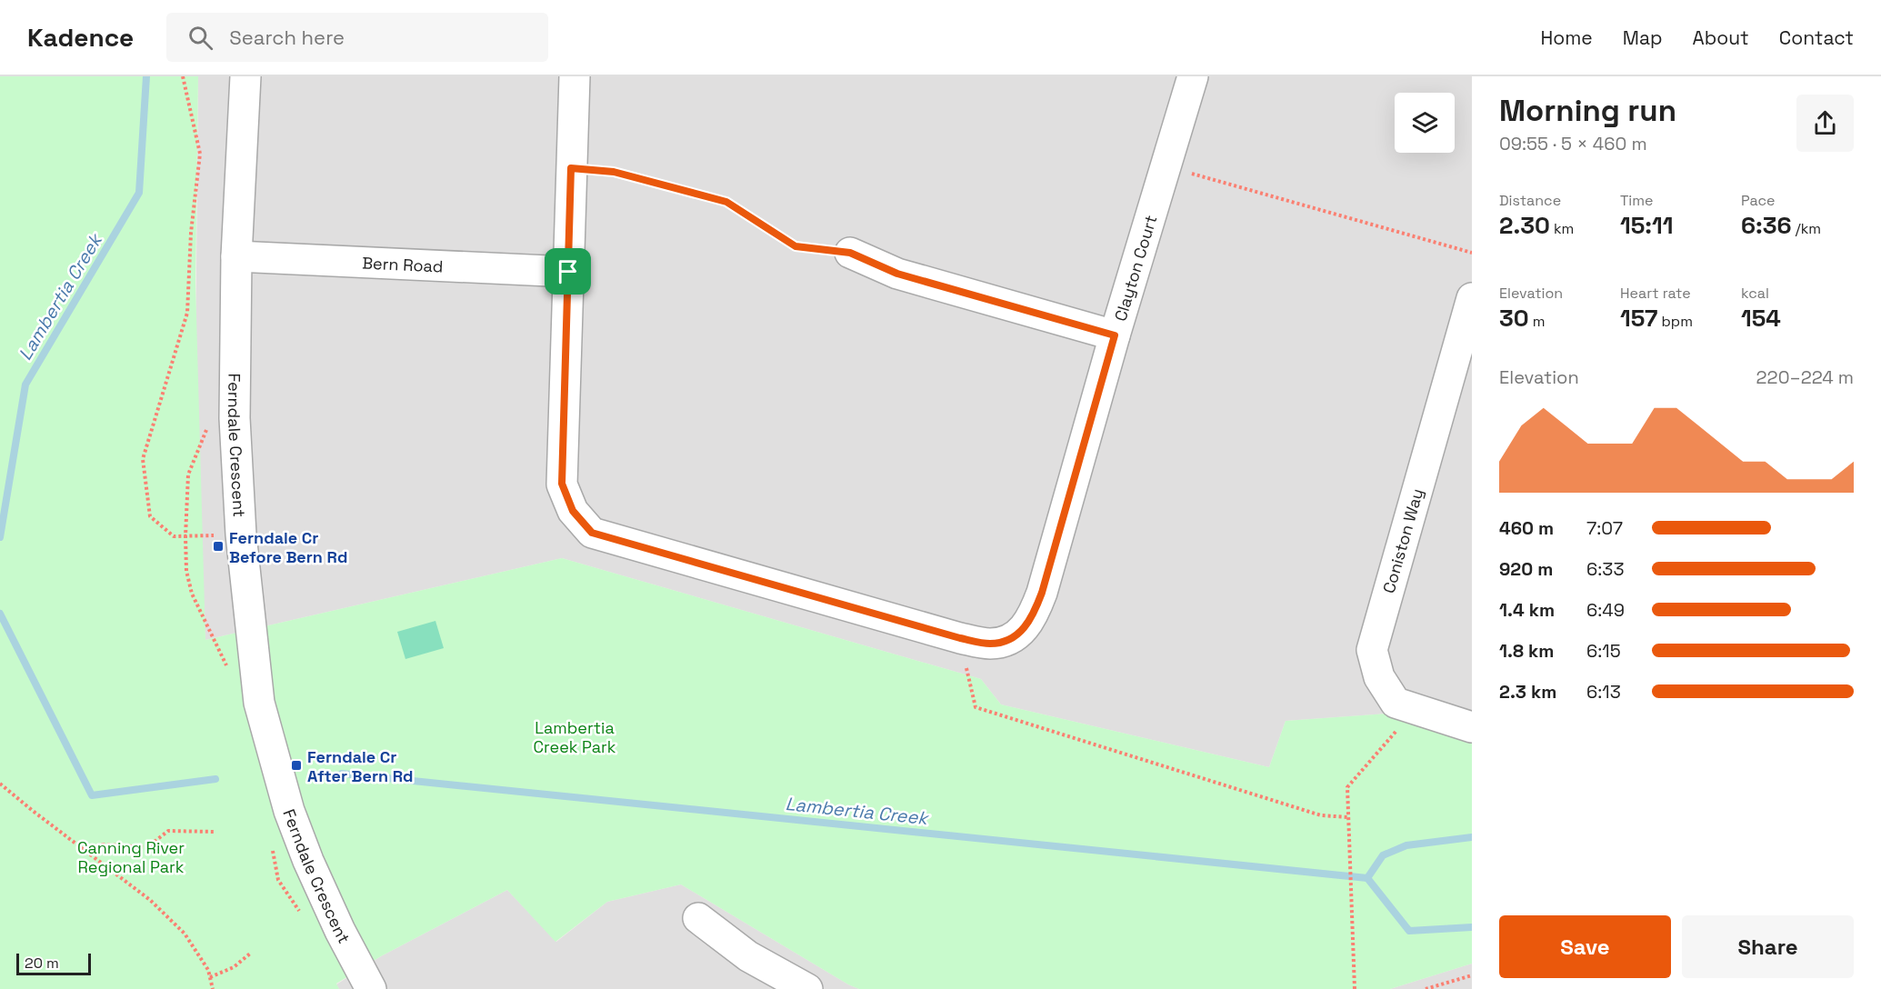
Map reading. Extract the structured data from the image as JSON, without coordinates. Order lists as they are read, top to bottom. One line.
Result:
{"streets":{"street":["Bern Road","Clayton Court","Ferndale Crescent","Coniston Way"]},"crossings":[["Bern Road","Ferndale Crescent"]],"water":["Lambertia Creek"],"parks":["Lambertia Creek Park","Canning River Regional Park"],"places":{"transit":["Ferndale Cr Before Bern Rd","Ferndale Cr After Bern Rd"]},"scale_bar":"20 m","page":{"header":"Kadence","search":"Search here","nav":["Home","Map","About","Contact"],"heading":["Morning run","09:55 · 5 × 460 m"],"stats":[["Distance","2.30 km"],["Time","15:11"],["Pace","6:36 /km"],["Elevation","30 m"],["Heart rate","157 bpm"],["kcal","154"]],"chart":["Elevation","220–224 m"],"list":[{"name":"460 m","note":"7:07"},{"name":"920 m","note":"6:33"},{"name":"1.4 km","note":"6:49"},{"name":"1.8 km","note":"6:15"},{"name":"2.3 km","note":"6:13"}],"buttons":["Save","Share"],"scale":"20 m"}}
